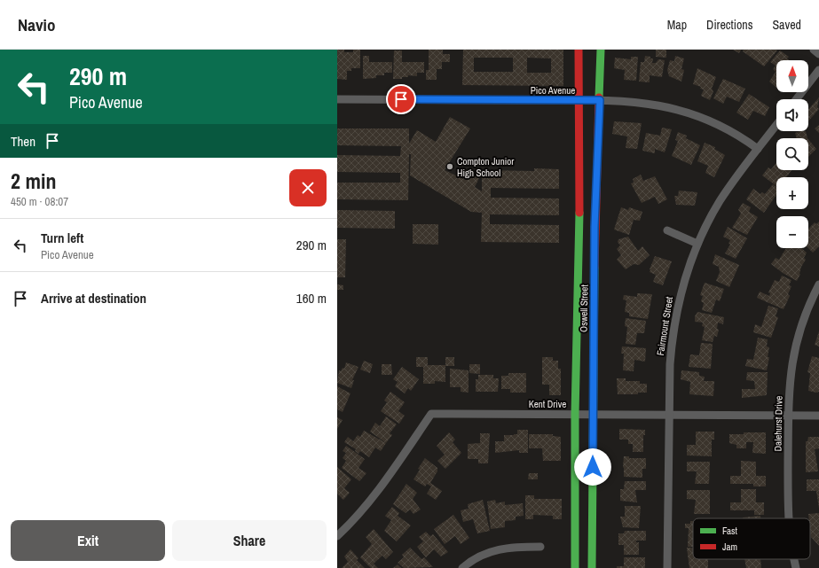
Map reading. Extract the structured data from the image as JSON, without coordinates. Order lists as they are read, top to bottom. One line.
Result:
{"streets":{"main road":["Oswell Street"],"street":["Pico Avenue","Fairmount Street","Kent Drive","Dalehurst Drive"]},"crossings":[["Pico Avenue","Oswell Street"],["Pico Avenue","Fairmount Street"],["Oswell Street","Kent Drive"],["Fairmount Street","Kent Drive"],["Kent Drive","Dalehurst Drive"]],"places":["Compton Junior High School"],"legend":["Fast","Jam"],"north":"top","page":{"header":"Navio","nav":["Map","Directions","Saved"],"turn":["290 m","Pico Avenue"],"map_buttons":["+","−"],"then":"Then","heading":["2 min","450 m · 08:07"],"list":[{"name":"Turn left","note":"Pico Avenue","value":"290 m"},{"name":"Arrive at destination","value":"160 m"}],"buttons":["Exit","Share"]}}
